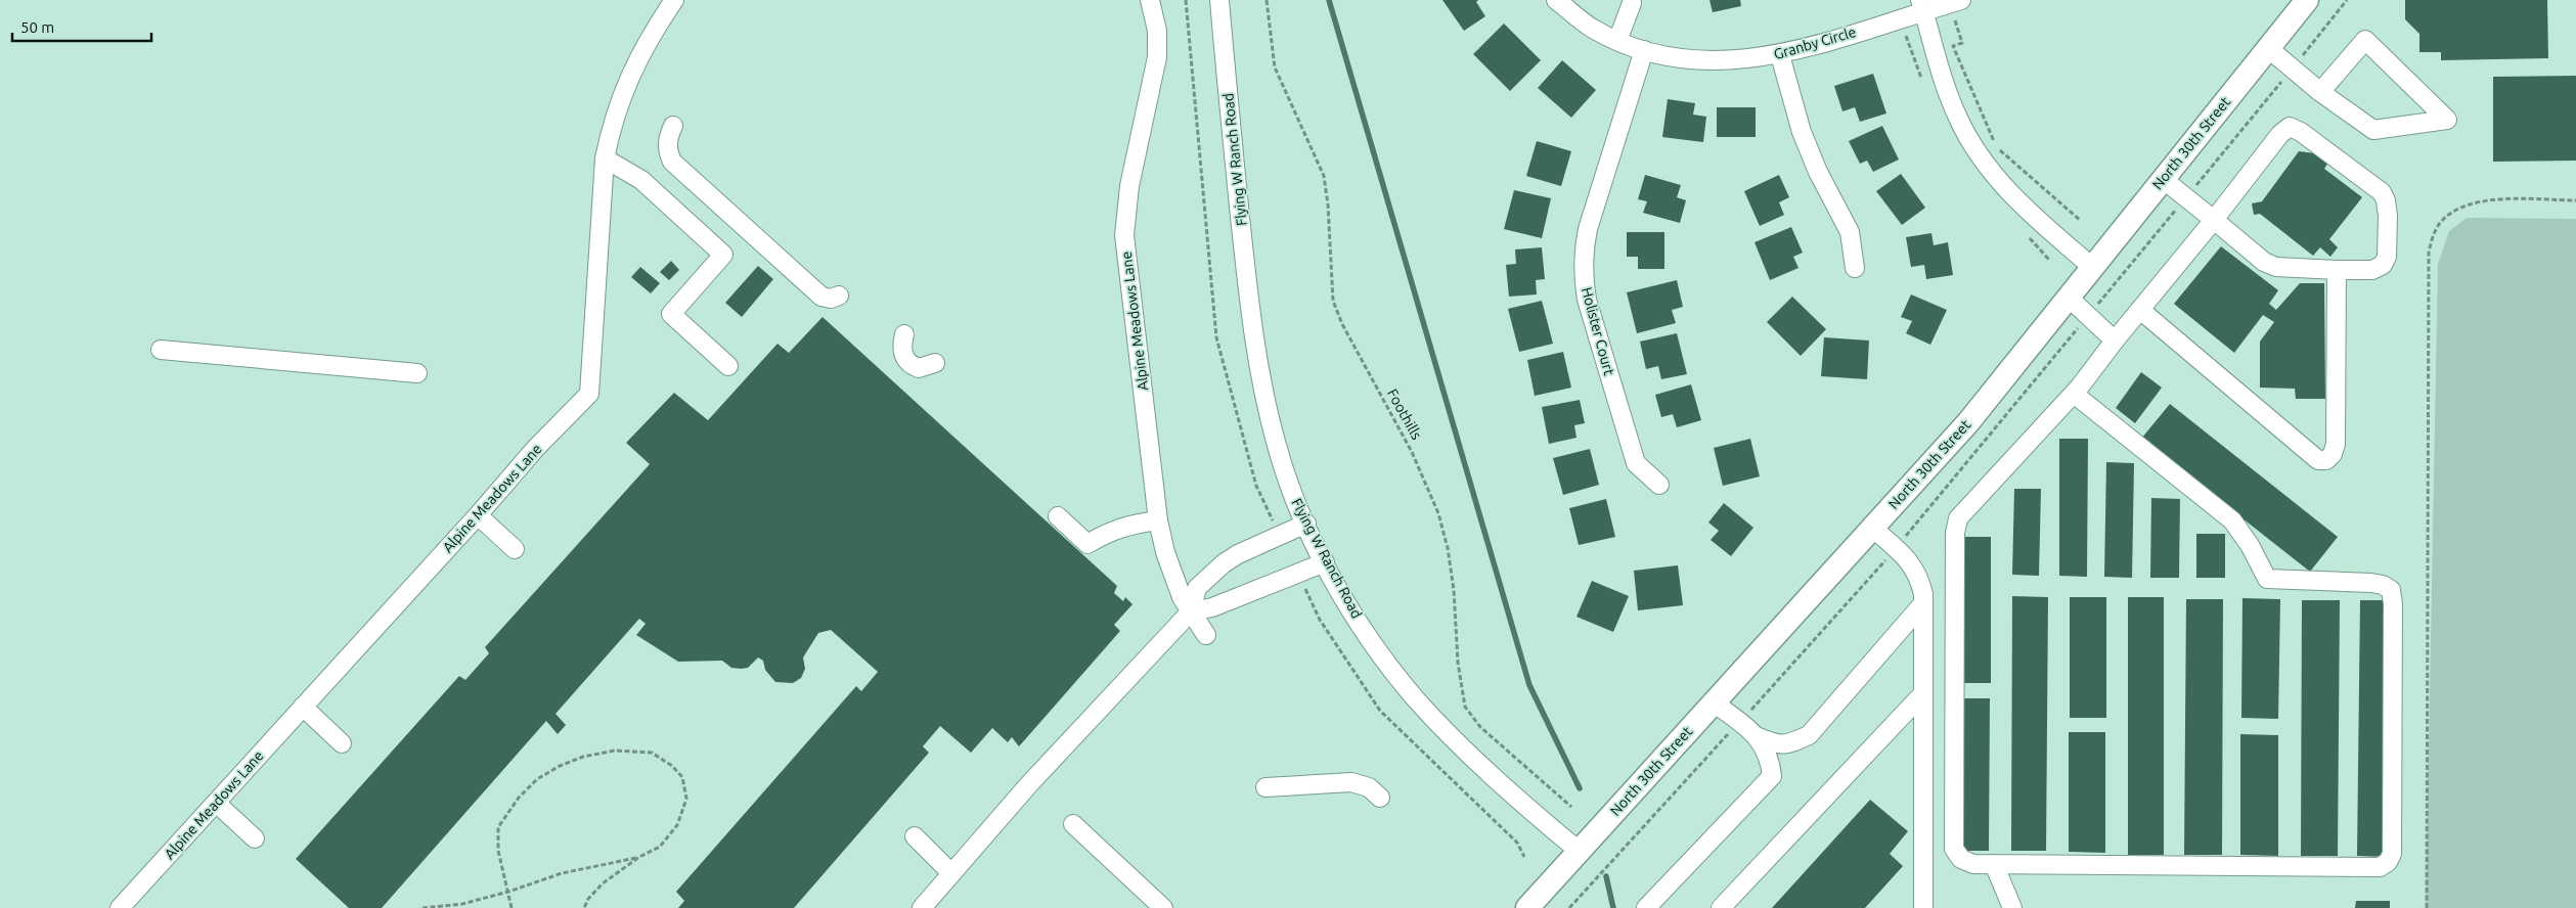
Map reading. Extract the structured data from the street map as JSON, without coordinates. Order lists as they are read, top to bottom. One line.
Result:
{"streets":{"main road":["North 30th Street"],"street":["Granby Circle","Flying W Ranch Road","Alpine Meadows Lane","Holister Court"],"path":["Foothills"]},"crossings":[["Granby Circle","Holister Court"],["North 30th Street","Flying W Ranch Road"]],"scale_bar":"50 m"}
